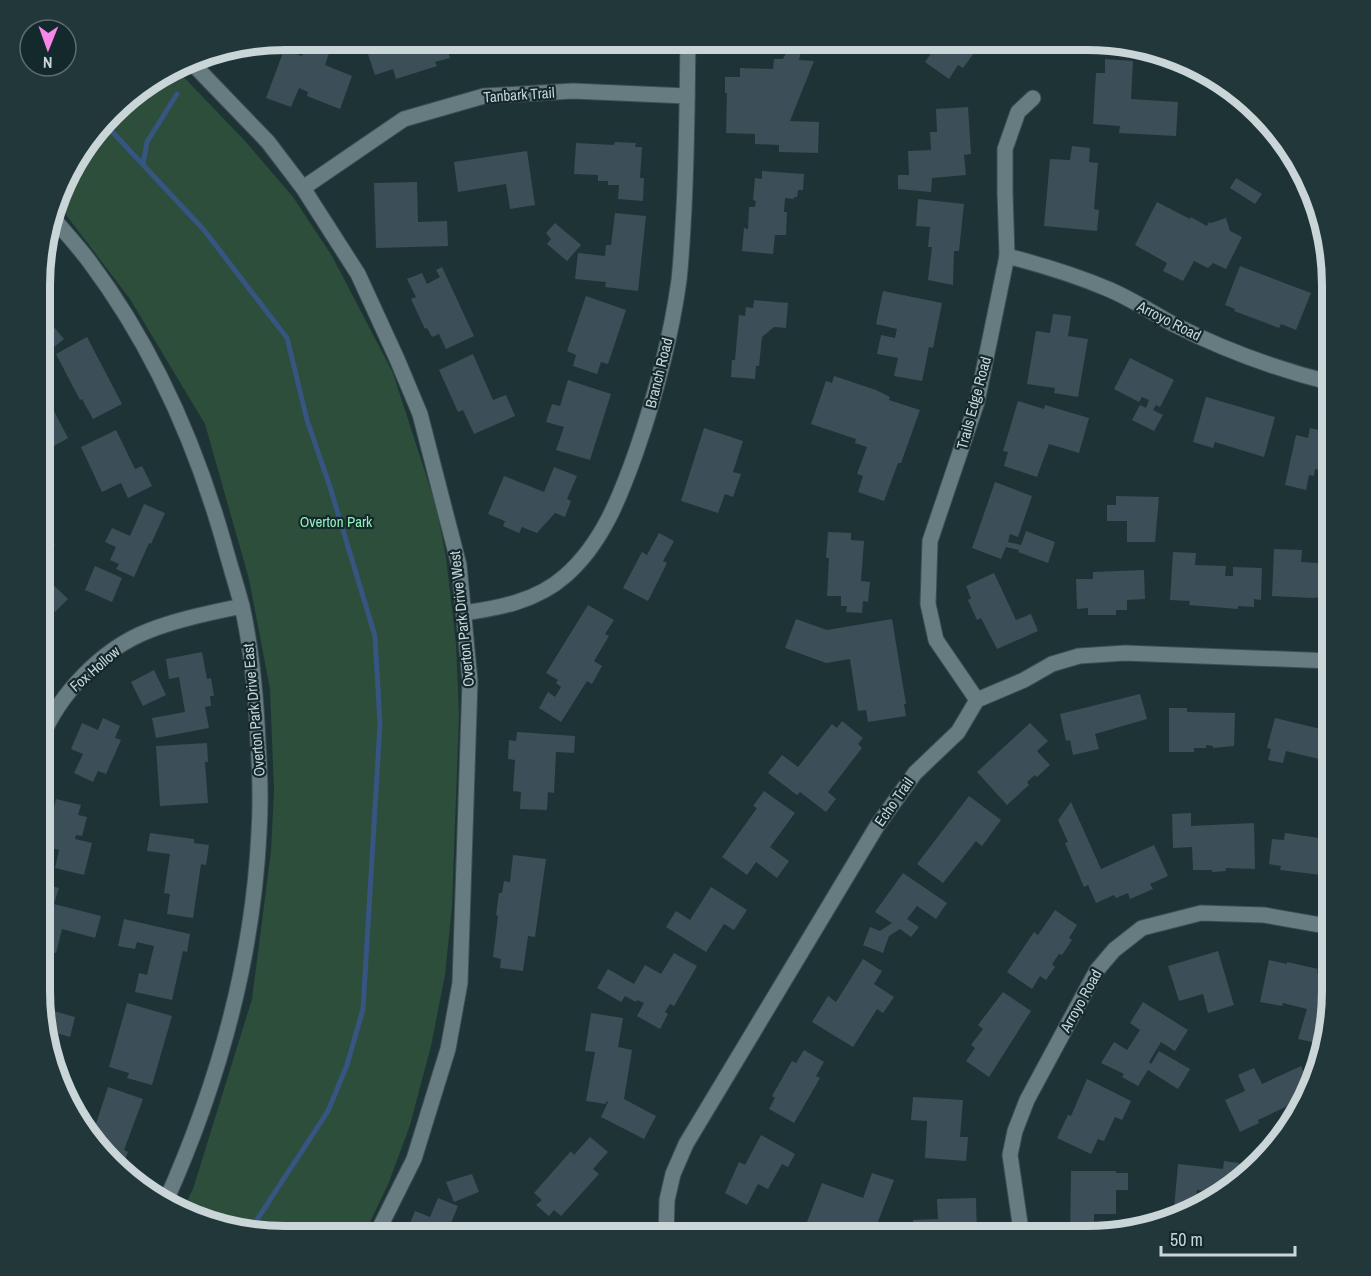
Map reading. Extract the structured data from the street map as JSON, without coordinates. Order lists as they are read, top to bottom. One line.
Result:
{"streets":{"street":["Tanbark Trail","Arroyo Road","Branch Road","Trails Edge Road","Overton Park Drive West","Fox Hollow","Overton Park Drive East","Echo Trail"]},"crossings":[["Tanbark Trail","Branch Road"],["Tanbark Trail","Overton Park Drive West"],["Arroyo Road","Trails Edge Road"],["Branch Road","Overton Park Drive West"],["Trails Edge Road","Echo Trail"],["Fox Hollow","Overton Park Drive East"]],"parks":["Overton Park"],"scale_bar":"50 m","north":"bottom"}
